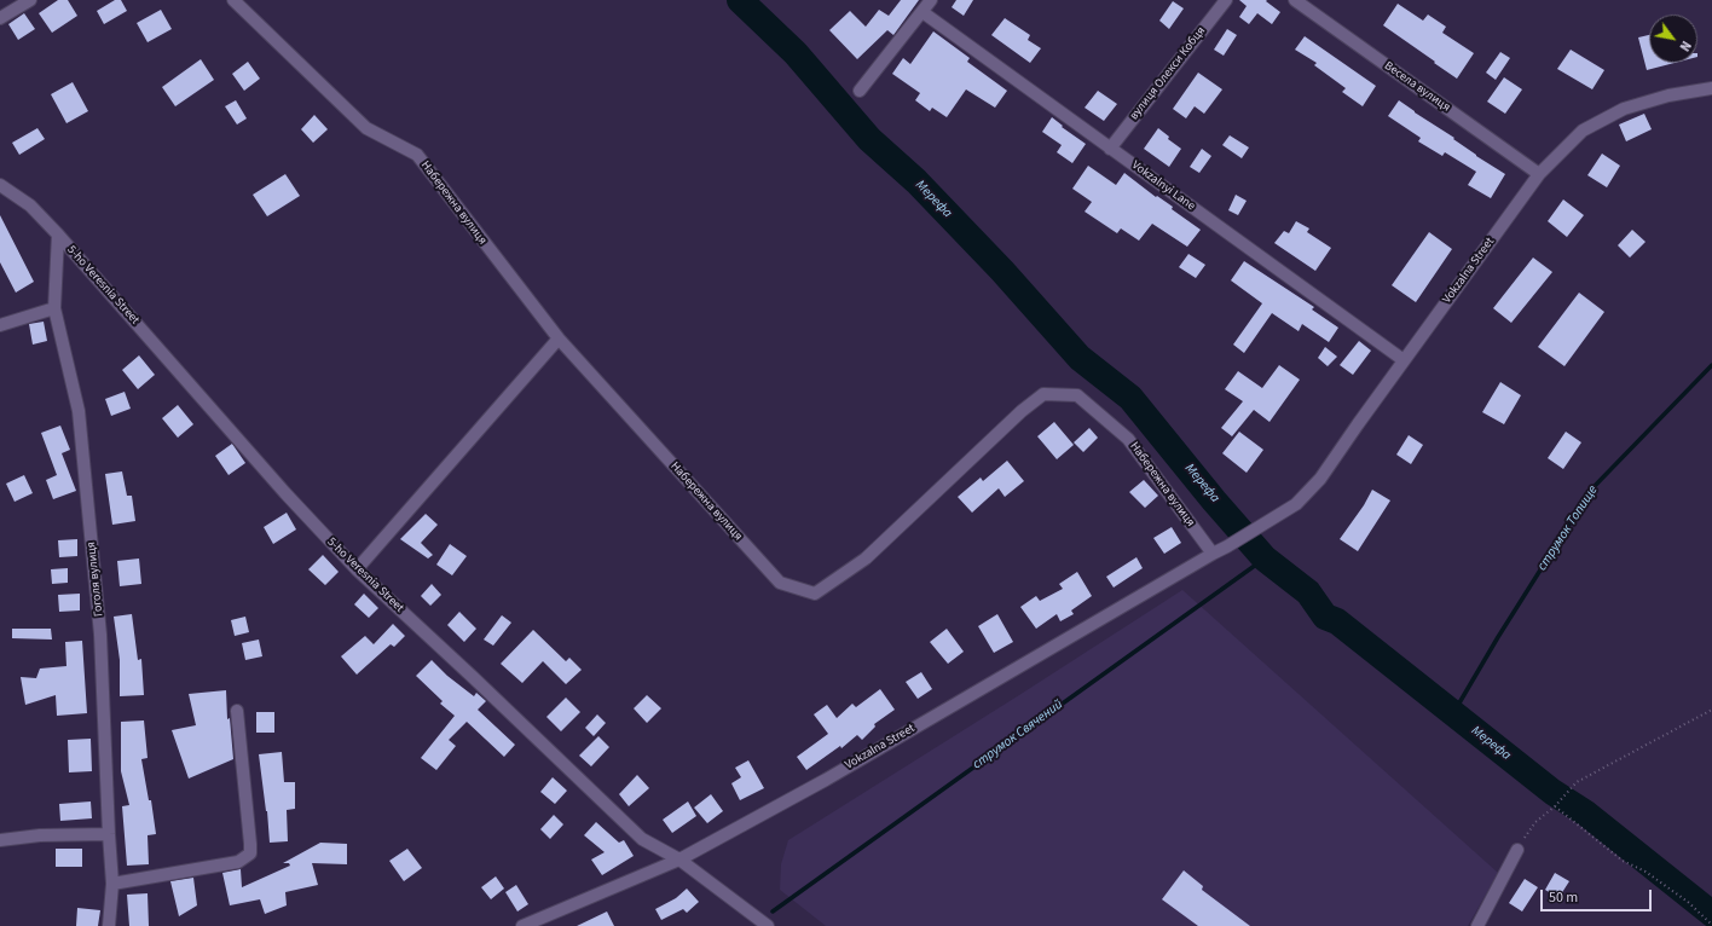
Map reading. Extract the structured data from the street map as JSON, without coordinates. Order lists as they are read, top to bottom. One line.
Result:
{"streets":{"street":["вулиця Олекси Кобця","Весела вулиця","Vokzalnyi Lane","Набережна вулиця","Vokzalna Street","5-ho Veresnia Street","Гоголя вулиця"]},"crossings":[["вулиця Олекси Кобця","Vokzalnyi Lane"],["Весела вулиця","Vokzalna Street"],["Vokzalnyi Lane","Vokzalna Street"],["Набережна вулиця","Vokzalna Street"],["Vokzalna Street","5-ho Veresnia Street"],["5-ho Veresnia Street","Гоголя вулиця"]],"water":["Мерефа","струмок Топище","струмок Свячений"],"scale_bar":"50 m","north":"bottom right"}
